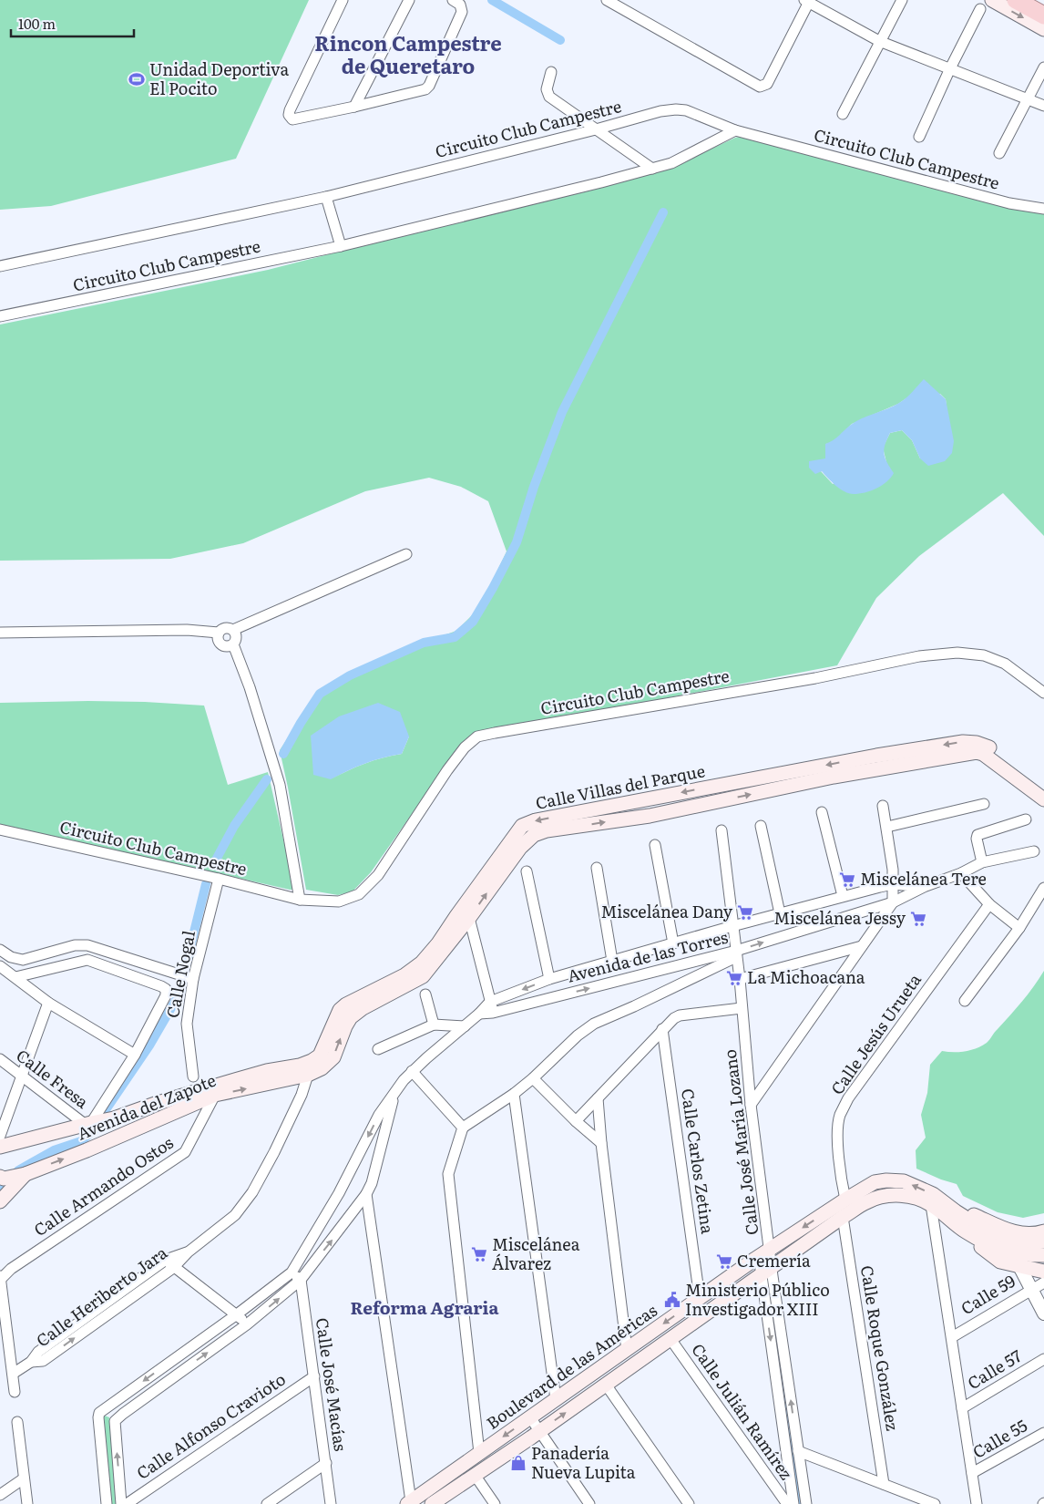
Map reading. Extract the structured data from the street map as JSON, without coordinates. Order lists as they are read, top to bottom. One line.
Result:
{"streets":{"main road":["Calle Villas del Parque","Avenida del Zapote","Calle 59","Boulevard de las Américas"],"street":["Circuito Club Campestre","Avenida de las Torres","Calle Nogal","Calle Jesús Urueta","Calle Fresa","Calle José María Lozano","Calle Carlos Zetina","Calle Armando Ostos","Calle Heriberto Jara","Calle Roque González","Calle 57","Calle José Macías","Calle Julián Ramírez","Calle Alfonso Cravioto","Calle 55"]},"crossings":[["Circuito Club Campestre","Calle Nogal"],["Calle Villas del Parque","Avenida del Zapote"],["Calle Villas del Parque","Calle Heriberto Jara"],["Avenida de las Torres","Calle José María Lozano"],["Calle Nogal","Calle Fresa"],["Calle Nogal","Avenida del Zapote"],["Calle Jesús Urueta","Boulevard de las Américas"],["Calle Fresa","Avenida del Zapote"],["Avenida del Zapote","Calle Armando Ostos"],["Avenida del Zapote","Calle Heriberto Jara"],["Calle José María Lozano","Boulevard de las Américas"],["Calle Carlos Zetina","Boulevard de las Américas"],["Calle 59","Boulevard de las Américas"],["Calle Roque González","Boulevard de las Américas"],["Boulevard de las Américas","Calle Julián Ramírez"],["Calle José Macías","Calle Alfonso Cravioto"]],"districts":["Rincon Campestre de Queretaro","Reforma Agraria"],"places":{"sports":["Unidad Deportiva El Pocito"],"supermarket":["Miscelánea Tere","Miscelánea Dany","Miscelánea Jessy","La Michoacana","Miscelánea Álvarez","Cremería"],"public building":["Ministerio Público Investigador XIII"],"shop":["Panadería Nueva Lupita"]},"scale_bar":"100 m"}
